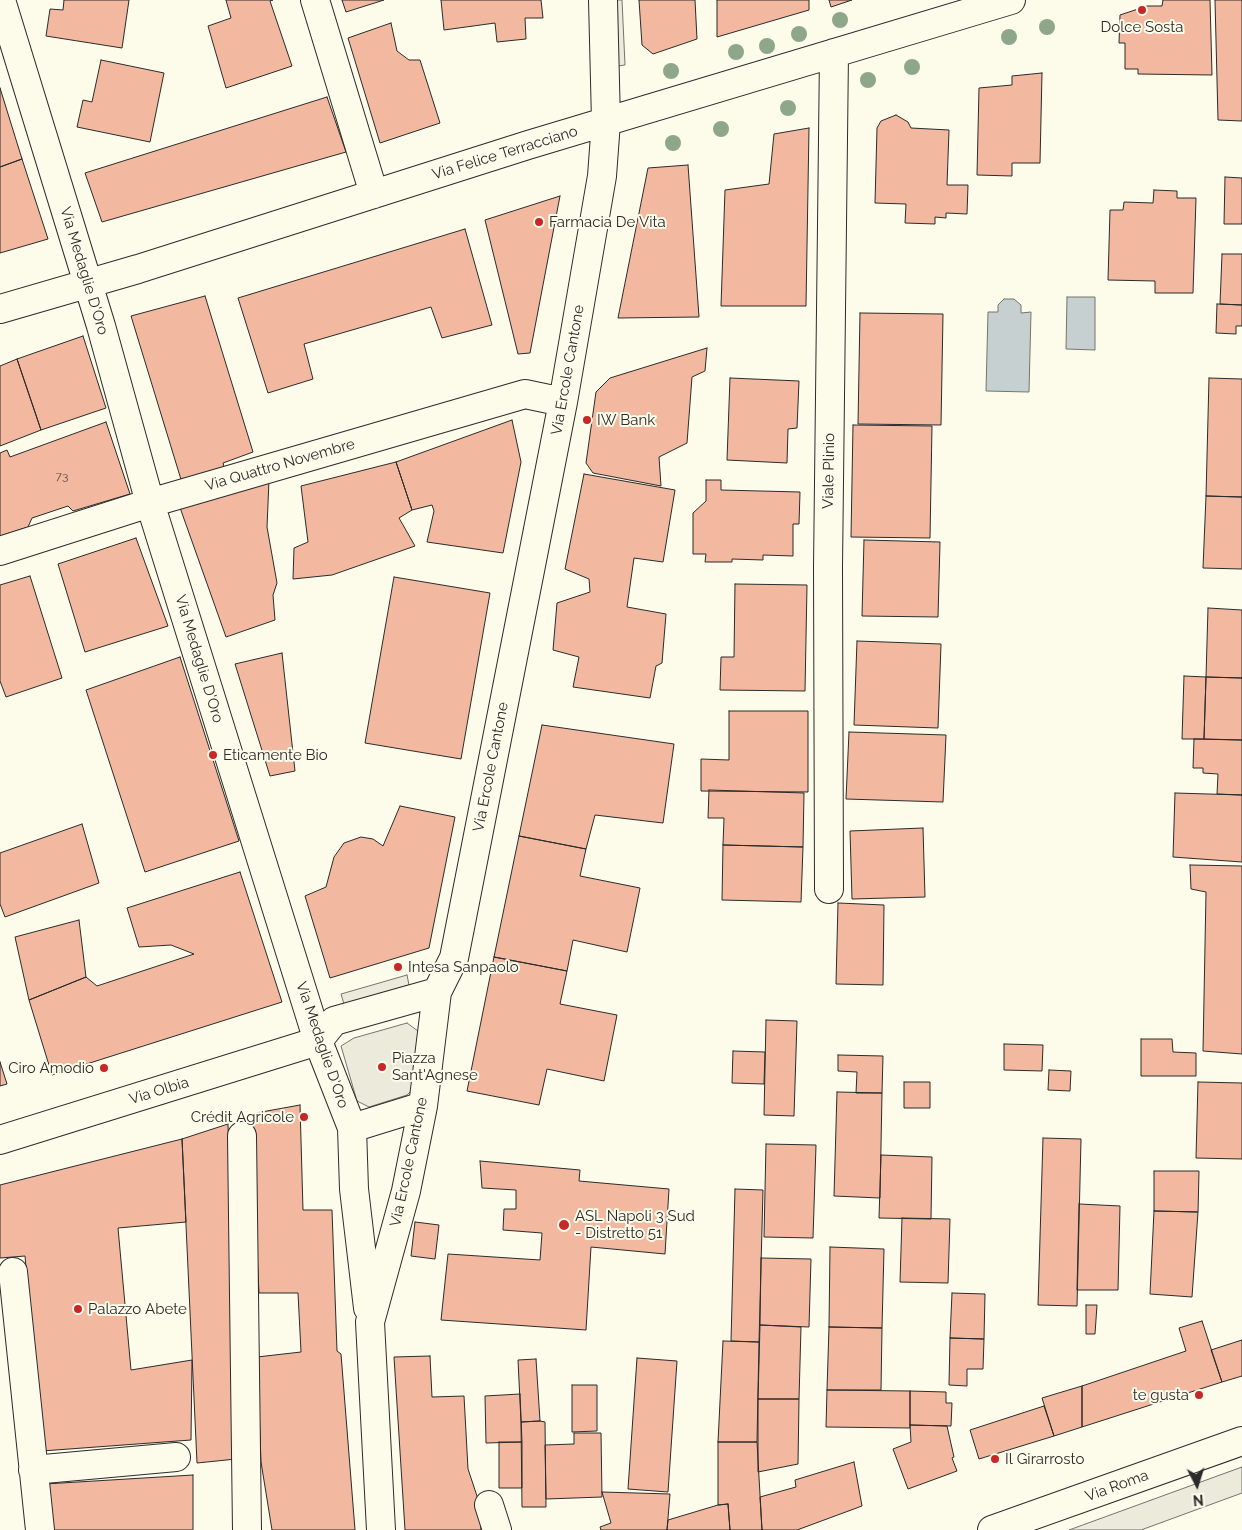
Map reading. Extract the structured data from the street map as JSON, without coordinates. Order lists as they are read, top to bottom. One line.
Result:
{"streets":{"street":["Via Felice Terracciano","Via Medaglie D'Oro","Via Ercole Cantone","Via Quattro Novembre","Viale Plinio","Via Olbia","Via Roma"]},"crossings":[["Via Felice Terracciano","Via Medaglie D'Oro"],["Via Felice Terracciano","Via Ercole Cantone"],["Via Felice Terracciano","Viale Plinio"],["Via Medaglie D'Oro","Via Ercole Cantone"],["Via Medaglie D'Oro","Via Quattro Novembre"],["Via Medaglie D'Oro","Via Olbia"],["Via Ercole Cantone","Via Quattro Novembre"]],"places":["Dolce Sosta","Farmacia De Vita","IW Bank","Eticamente Bio","Intesa Sanpaolo","Piazza Sant'Agnese","Ciro Amodio","Crédit Agricole","ASL Napoli 3 Sud - Distretto 51","Palazzo Abete","te gusta","Il Girarrosto"],"house_numbers":["73"],"north":"bottom"}
